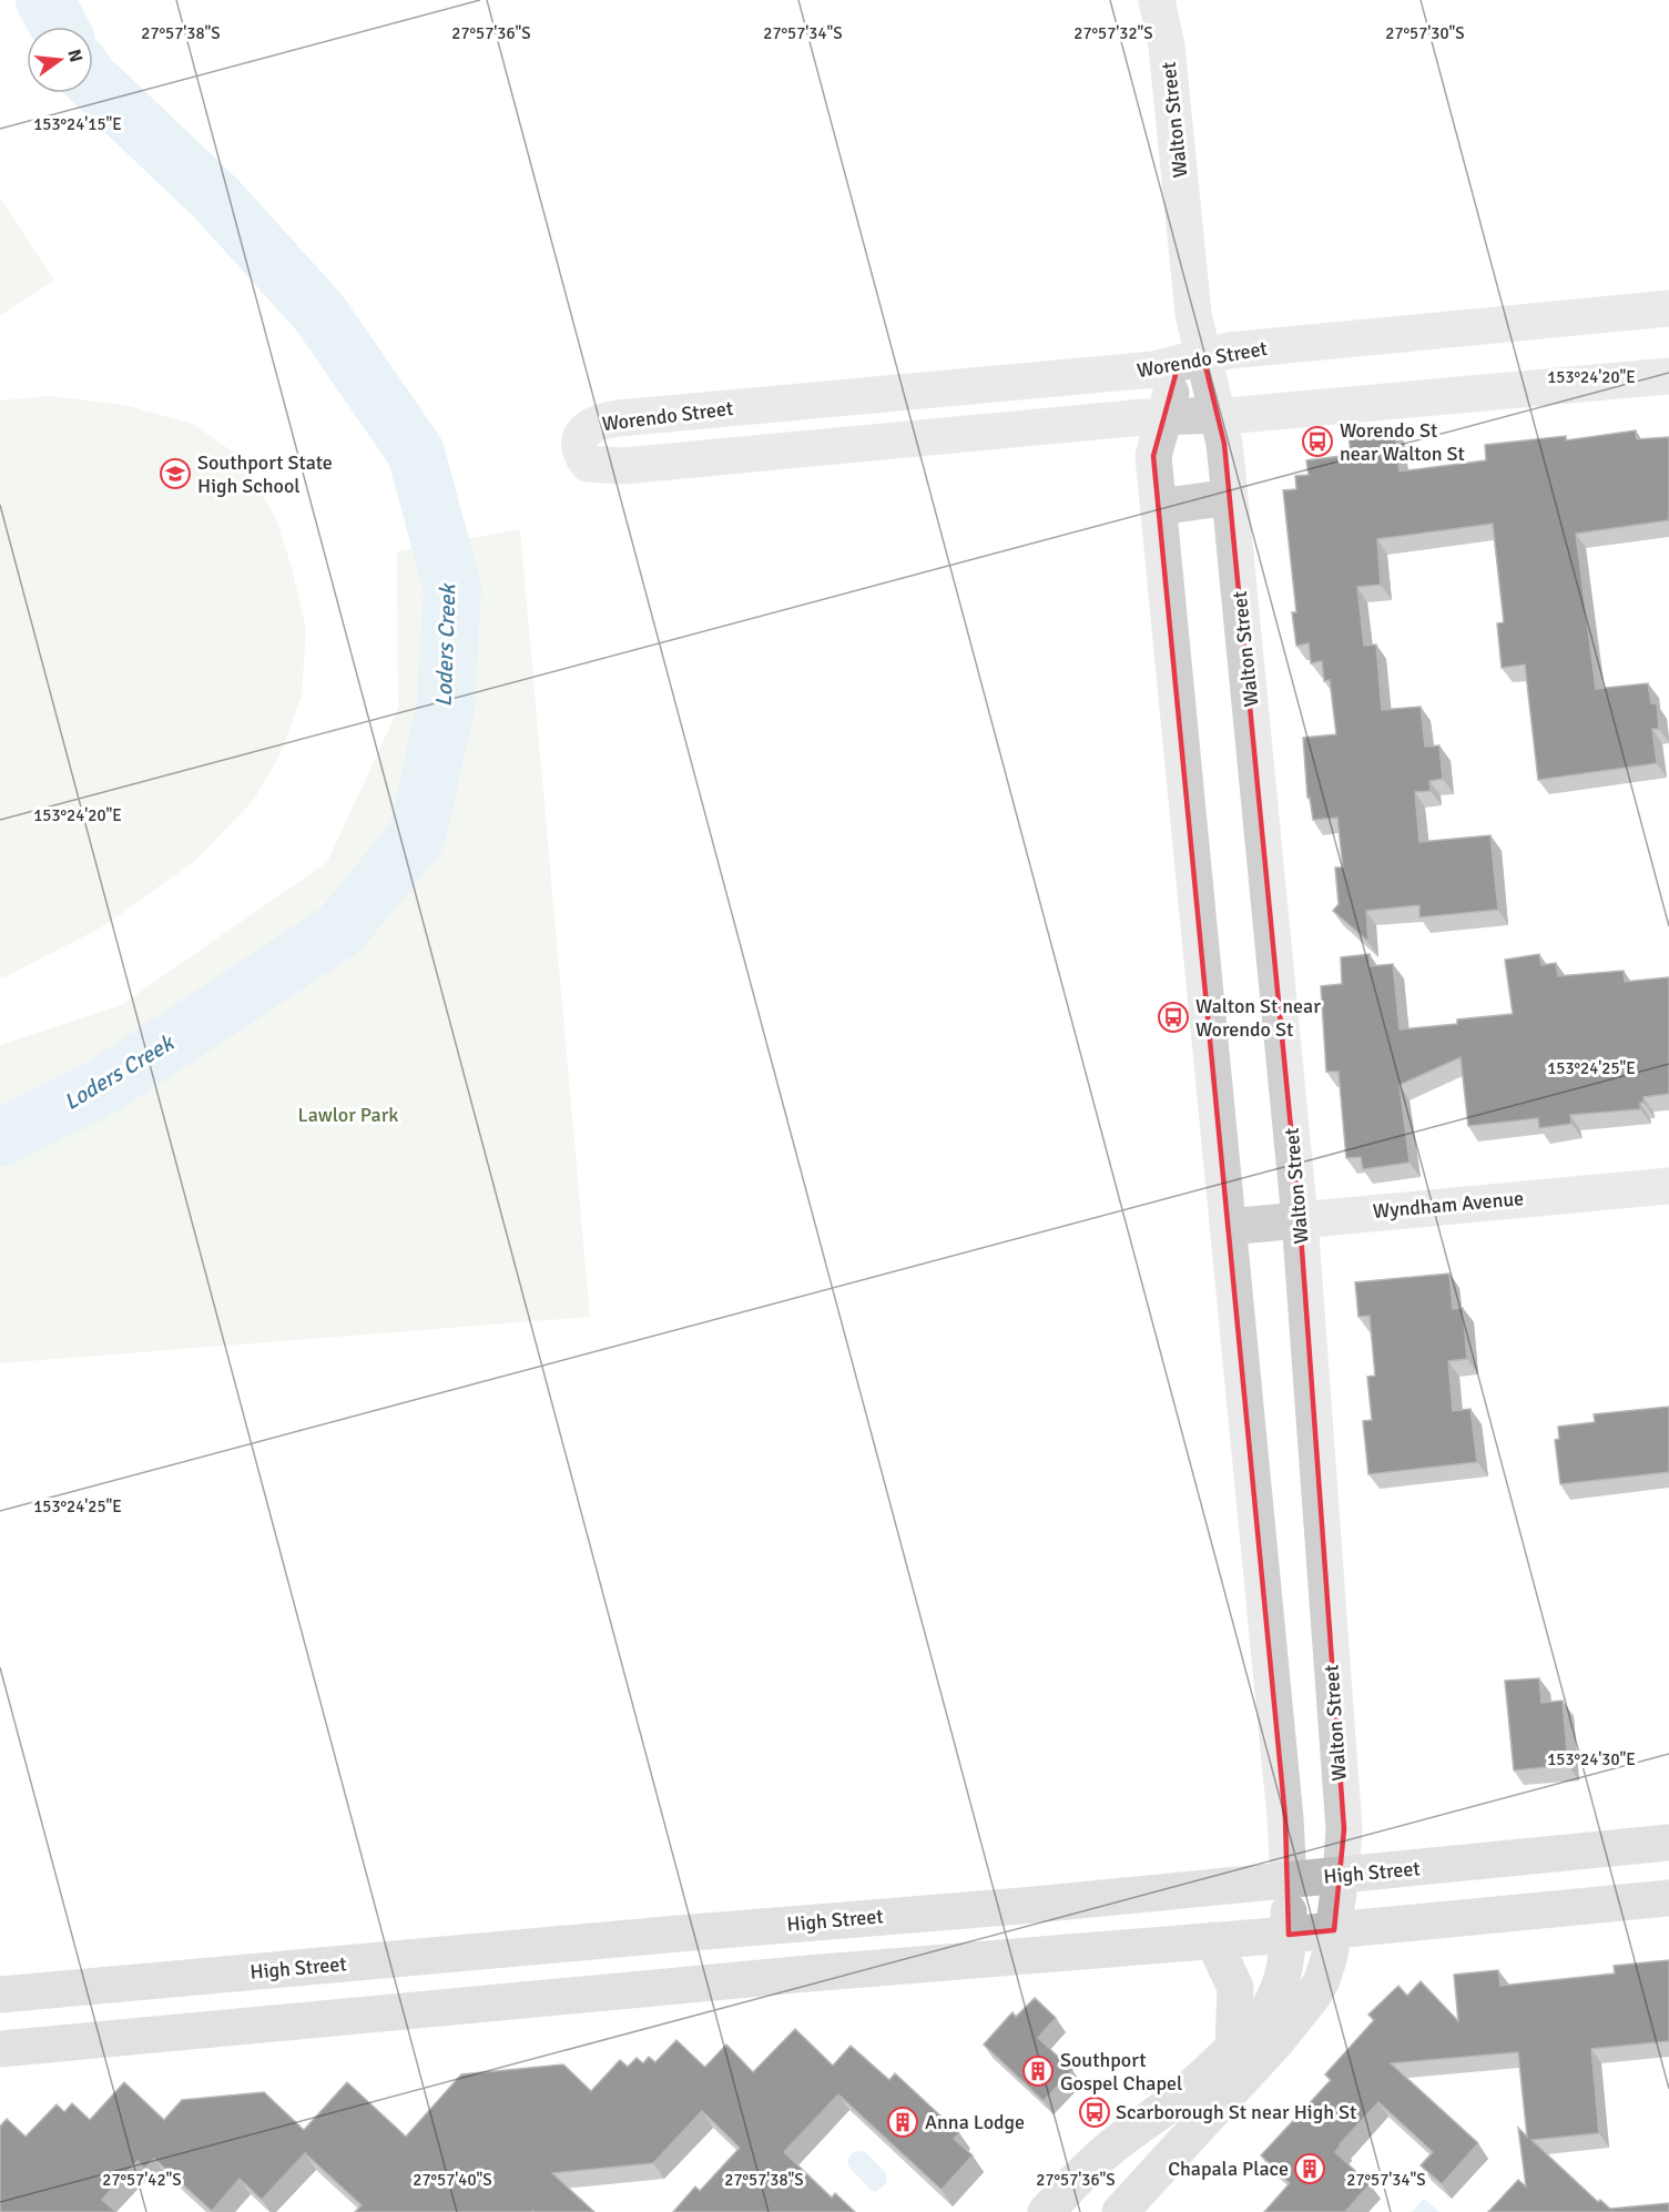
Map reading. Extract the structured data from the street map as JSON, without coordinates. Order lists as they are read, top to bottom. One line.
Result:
{"streets":{"main road":["High Street"],"street":["Walton Street","Worendo Street","Wyndham Avenue"]},"crossings":[["Walton Street","Worendo Street"],["Walton Street","Wyndham Avenue"],["Walton Street","High Street"]],"water":["Loders Creek"],"parks":["Lawlor Park"],"places":{"bus stop":["Worendo St near Walton St","Walton St near Worendo St","Scarborough St near High St"],"school or university":["Southport State High School"],"building":["Southport Gospel Chapel","Anna Lodge","Chapala Place"]},"north":"right","coordinates":["27°57'38\"S","27°57'36\"S","27°57'34\"S","27°57'32\"S","27°57'30\"S","153°24'15\"E","153°24'20\"E","153°24'25\"E","153°24'30\"E","27°57'42\"S","27°57'40\"S"]}
